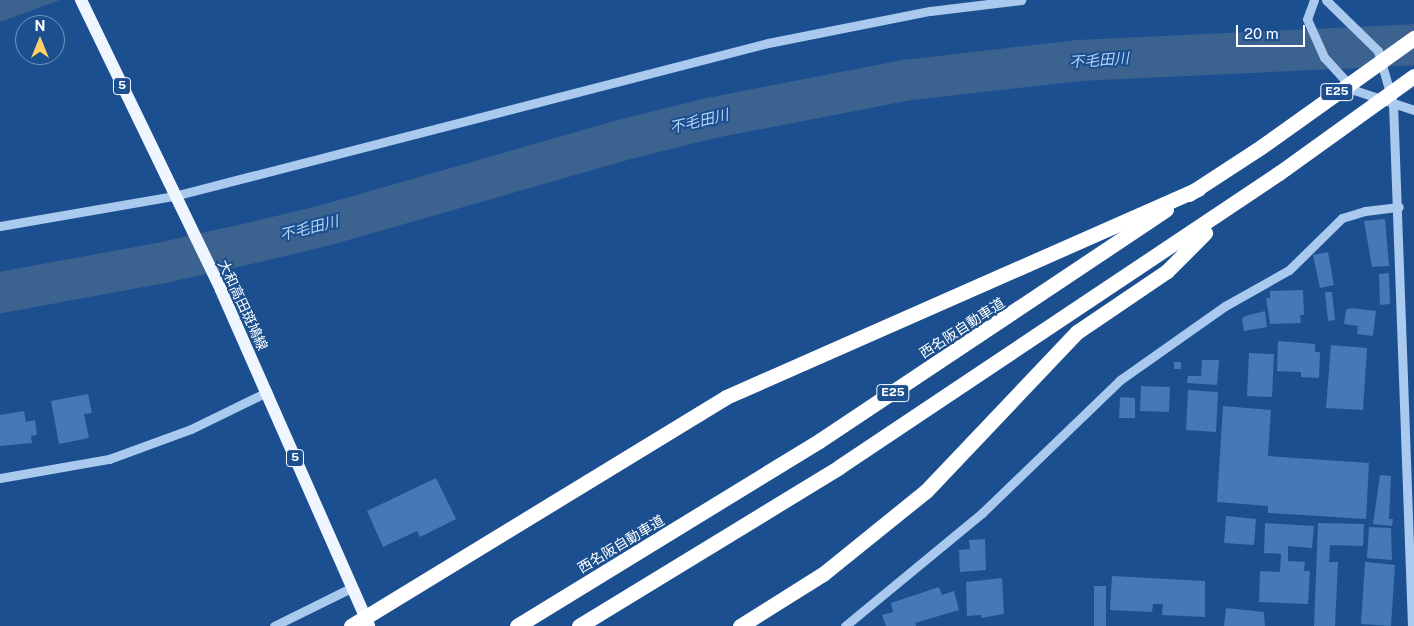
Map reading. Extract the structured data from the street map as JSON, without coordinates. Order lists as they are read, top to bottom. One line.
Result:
{"streets":{"highway":["E25","西名阪自動車道"],"main road":["5","大和高田斑鳩線"]},"water":["不毛田川"],"scale_bar":"20 m","north":"top"}
